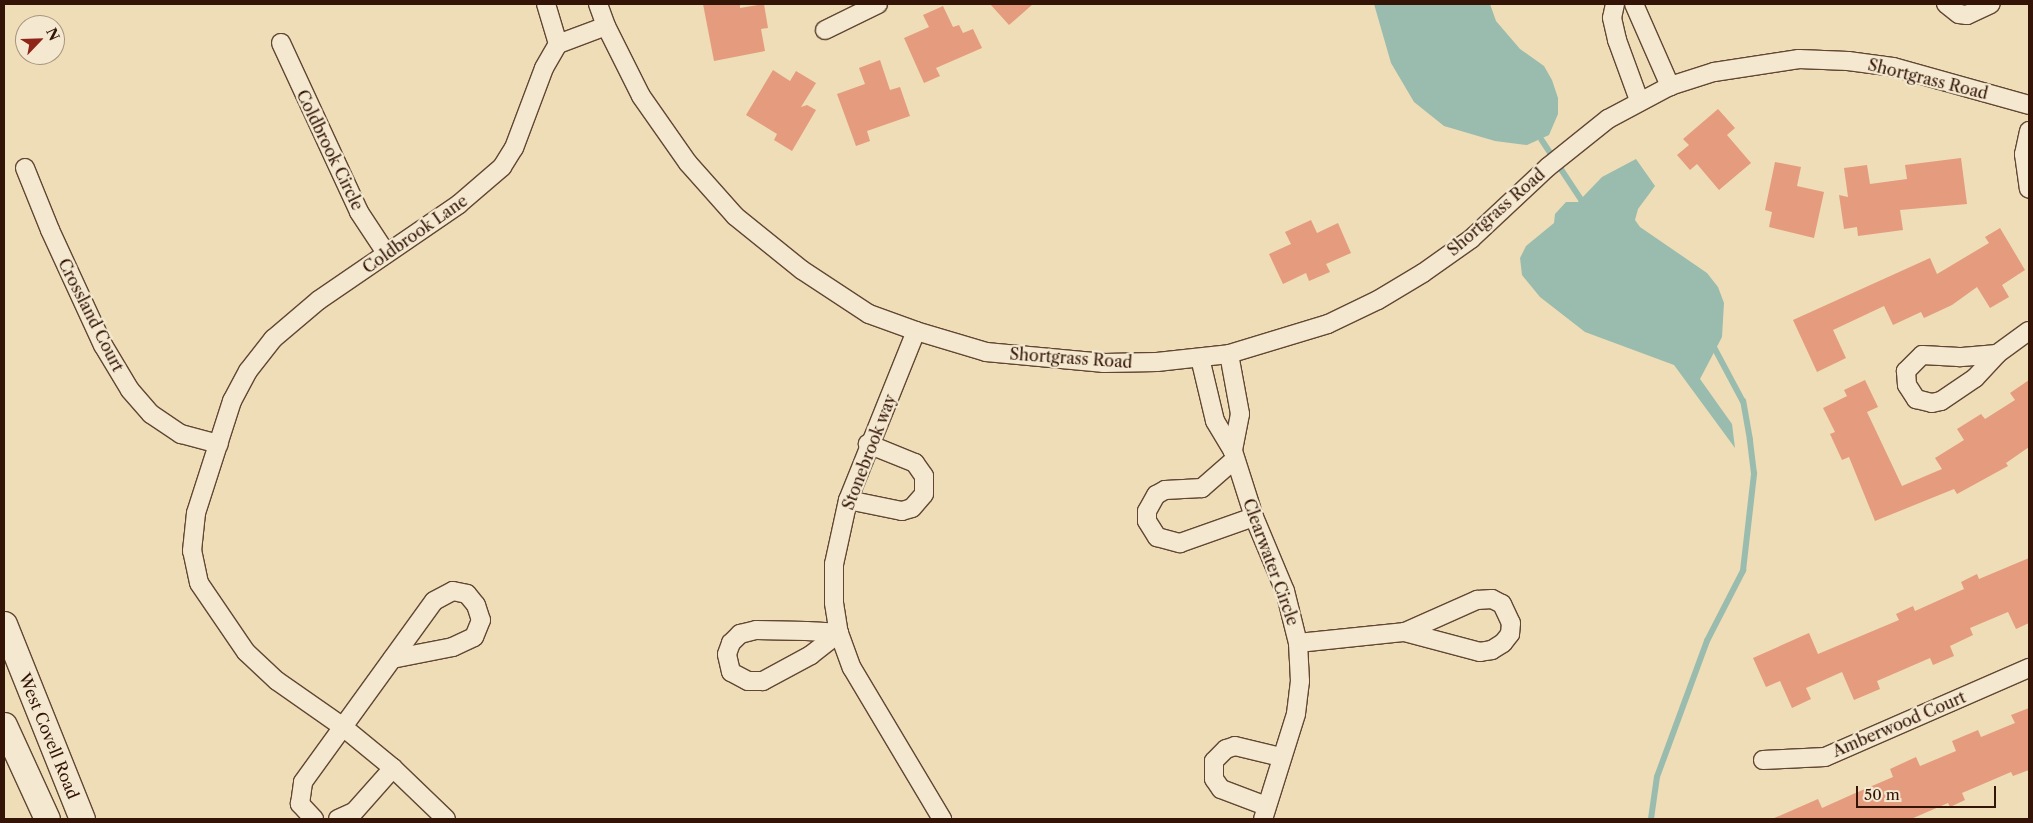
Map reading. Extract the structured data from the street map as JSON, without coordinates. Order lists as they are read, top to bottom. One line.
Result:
{"streets":{"street":["Shortgrass Road","Coldbrook Circle","Coldbrook Lane","Crossland Court","Stonebrook way","Clearwater Circle","Amberwood Court","West Covell Road"]},"crossings":[["Shortgrass Road","Stonebrook way"],["Shortgrass Road","Clearwater Circle"],["Coldbrook Circle","Coldbrook Lane"],["Coldbrook Lane","Crossland Court"]],"scale_bar":"50 m","north":"top right"}
